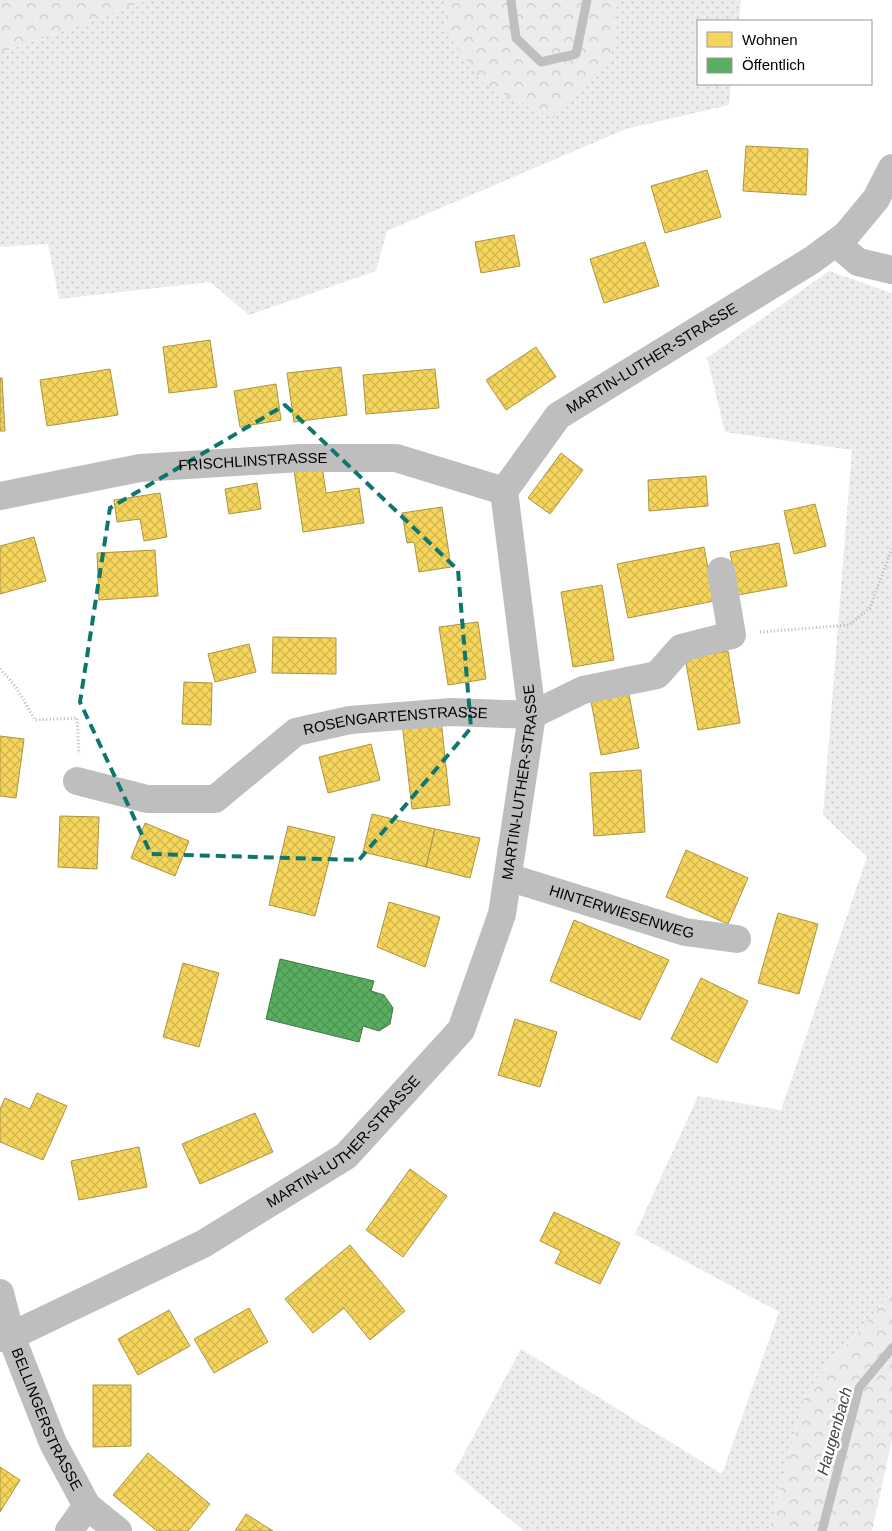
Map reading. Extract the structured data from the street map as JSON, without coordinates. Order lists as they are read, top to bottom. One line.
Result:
{"streets":{"street":["MARTIN-LUTHER-STRASSE","FRISCHLINSTRASSE","ROSENGARTENSTRASSE","HINTERWIESENWEG","BELLINGERSTRASSE"]},"crossings":[["MARTIN-LUTHER-STRASSE","FRISCHLINSTRASSE"],["MARTIN-LUTHER-STRASSE","ROSENGARTENSTRASSE"],["MARTIN-LUTHER-STRASSE","HINTERWIESENWEG"],["MARTIN-LUTHER-STRASSE","BELLINGERSTRASSE"]],"water":["Haugenbach"],"legend":["Wohnen","Öffentlich"]}
